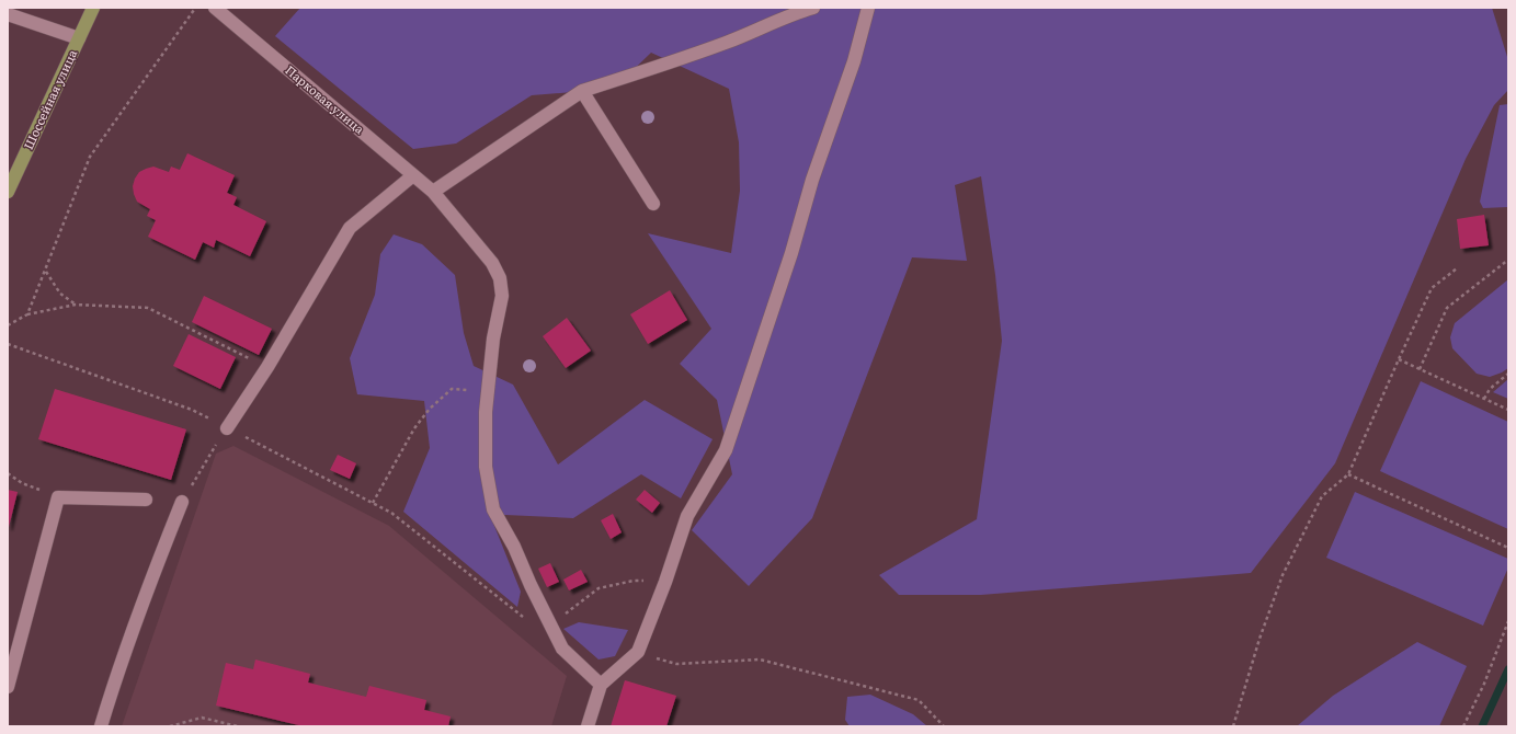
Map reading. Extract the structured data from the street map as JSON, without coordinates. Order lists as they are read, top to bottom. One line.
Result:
{"streets":{"main road":["Шоссейная улица"],"street":["Парковая улица"]}}
